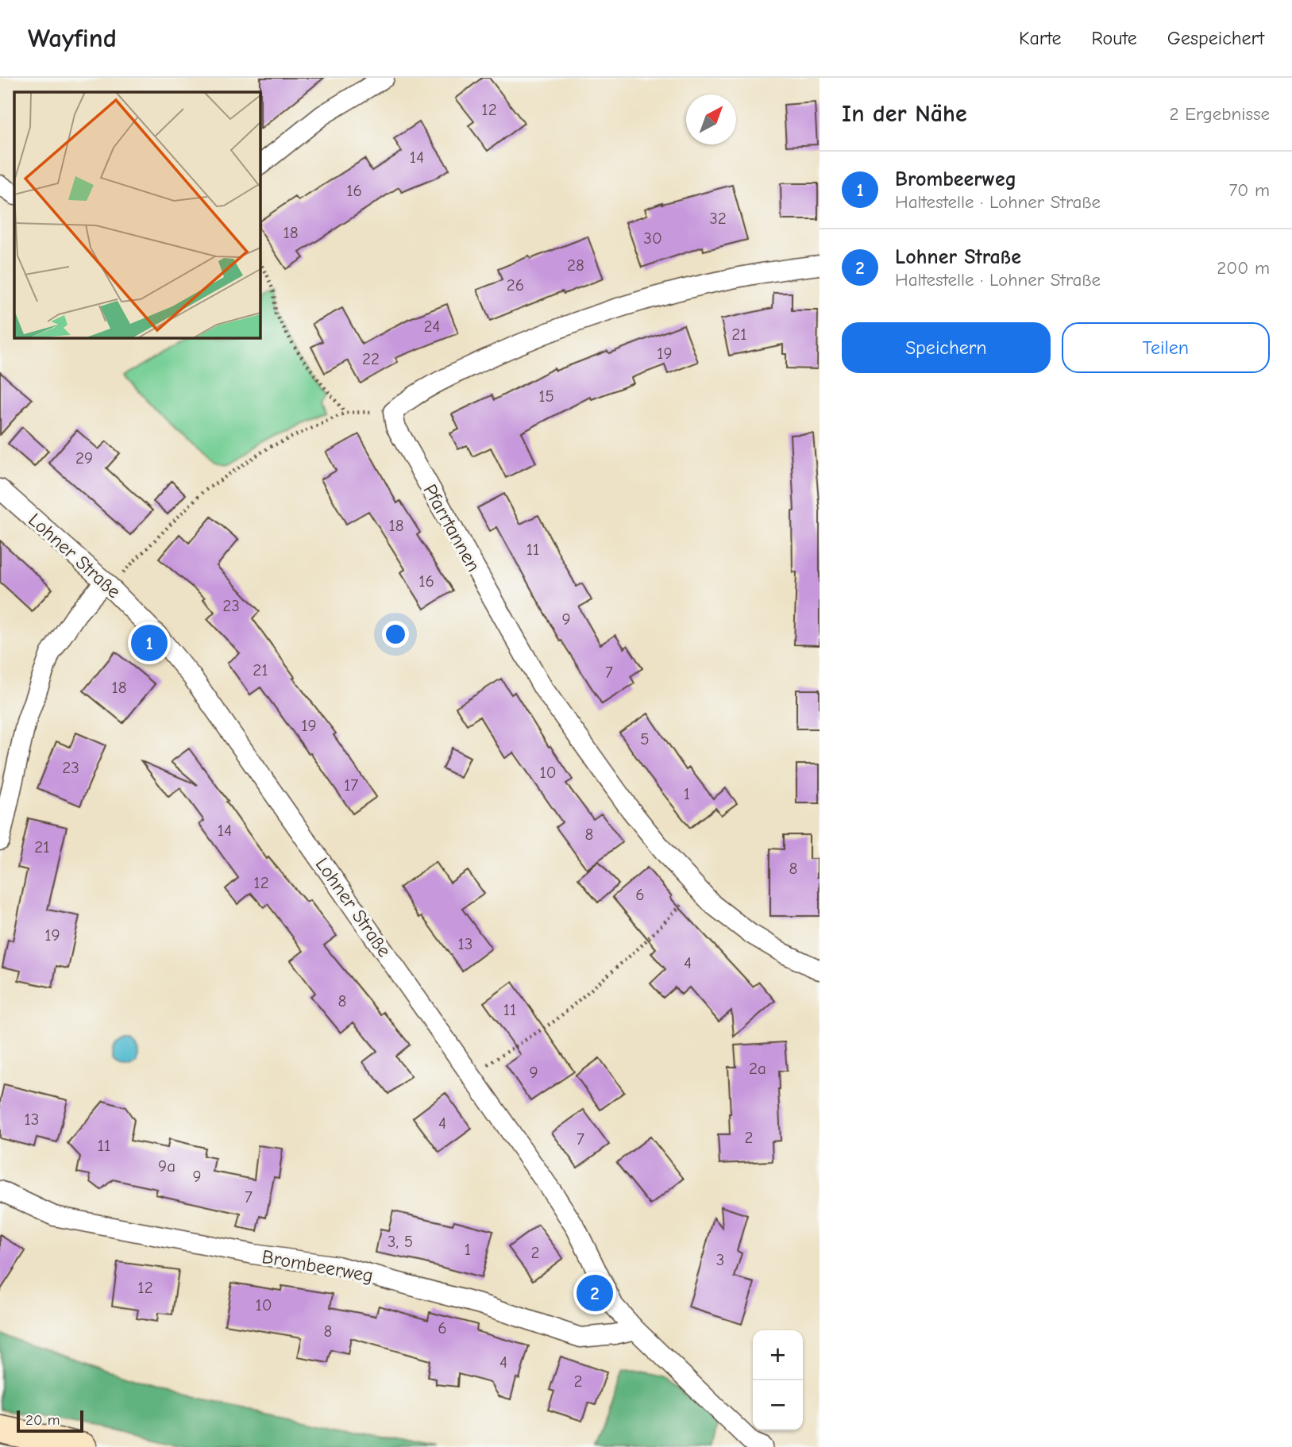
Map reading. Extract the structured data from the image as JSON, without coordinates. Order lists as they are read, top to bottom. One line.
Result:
{"streets":{"street":["Pfarrtannen","Lohner Straße","Brombeerweg"]},"crossings":[["Lohner Straße","Brombeerweg"]],"house_numbers":["12","14","16","32","18","30","28","26","24","21","19","22","15","29","18","11","16","23","9","21","7","18","19","5","23","10","17","1","14","8","21","8","12","6","19","13","4","8","11","2a","9","13","4","2","7","11","9a","9","7","3, 5","1","2","3","12","10","6","8","4","2"],"scale_bar":"20 m","north":"top right","page":{"header":"Wayfind","nav":["Karte","Route","Gespeichert"],"heading":["In der Nähe","2 Ergebnisse"],"list":[{"mark":"1","name":"Brombeerweg","note":"Haltestelle · Lohner Straße","value":"70 m"},{"mark":"2","name":"Lohner Straße","note":"Haltestelle · Lohner Straße","value":"200 m"}],"buttons":["Speichern","Teilen"],"pins":["1","2"],"map_buttons":["+","−"],"scale":"20 m"}}
